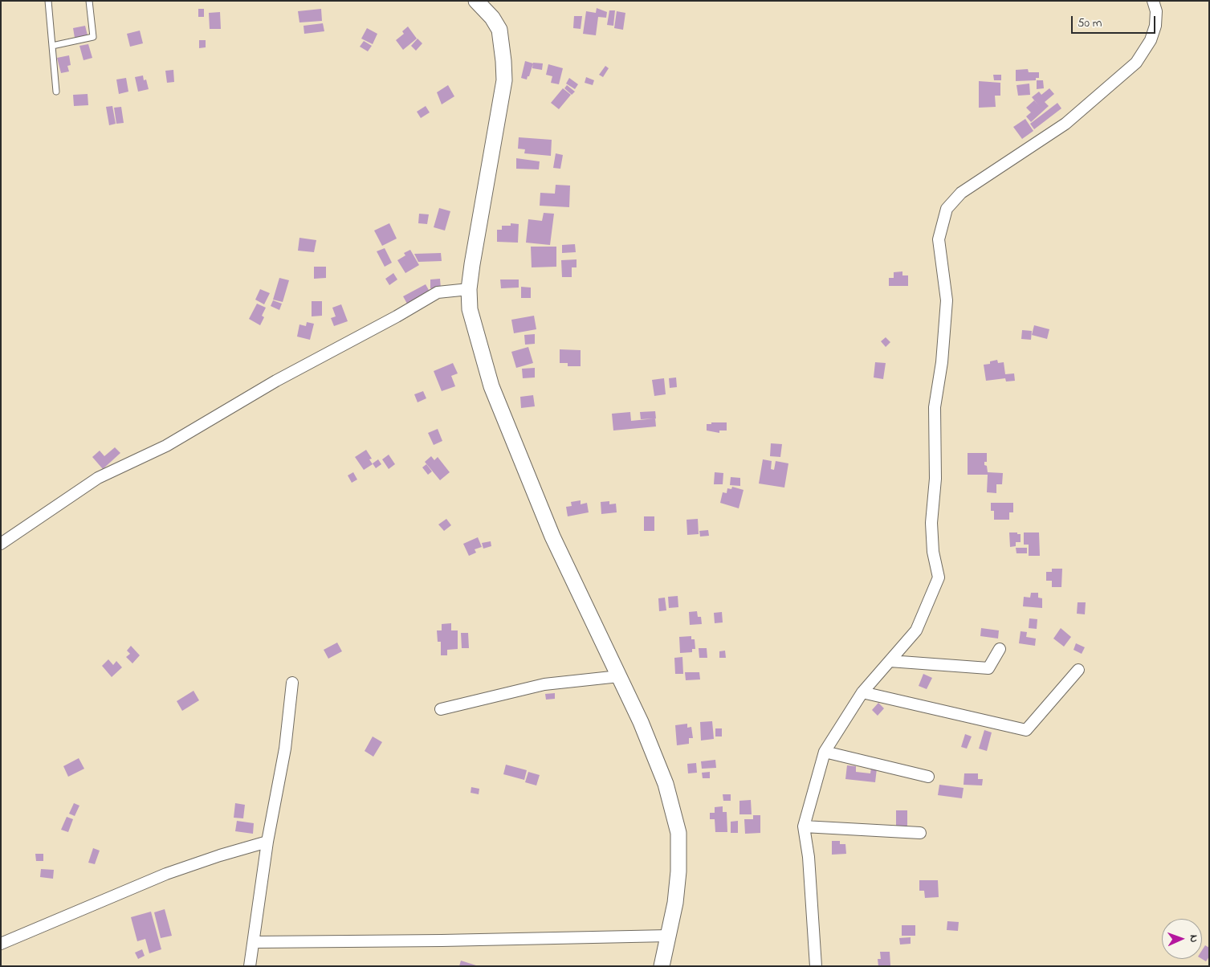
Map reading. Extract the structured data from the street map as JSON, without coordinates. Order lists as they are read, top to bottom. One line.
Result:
{"scale_bar":"50 m","north":"right"}
